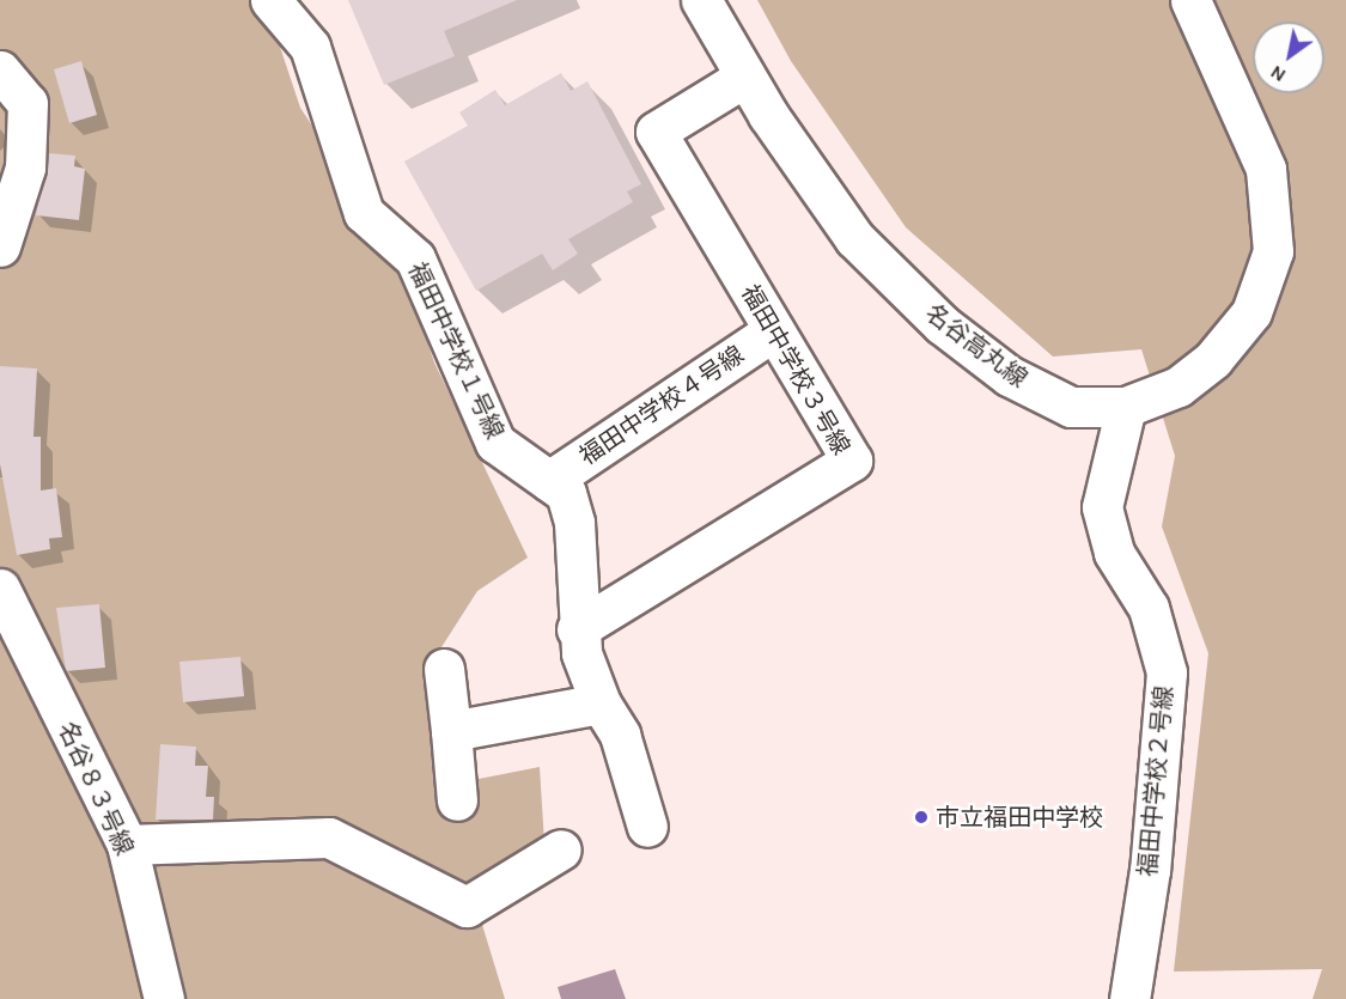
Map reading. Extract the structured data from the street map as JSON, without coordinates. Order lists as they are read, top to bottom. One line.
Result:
{"streets":{"street":["名谷高丸線","福田中学校１号線","福田中学校３号線","福田中学校４号線","福田中学校２号線","名谷８３号線"]},"crossings":[["名谷高丸線","福田中学校３号線"],["名谷高丸線","福田中学校２号線"],["福田中学校１号線","福田中学校３号線"],["福田中学校１号線","福田中学校４号線"],["福田中学校３号線","福田中学校４号線"]],"places":["市立福田中学校"],"north":"bottom left"}
